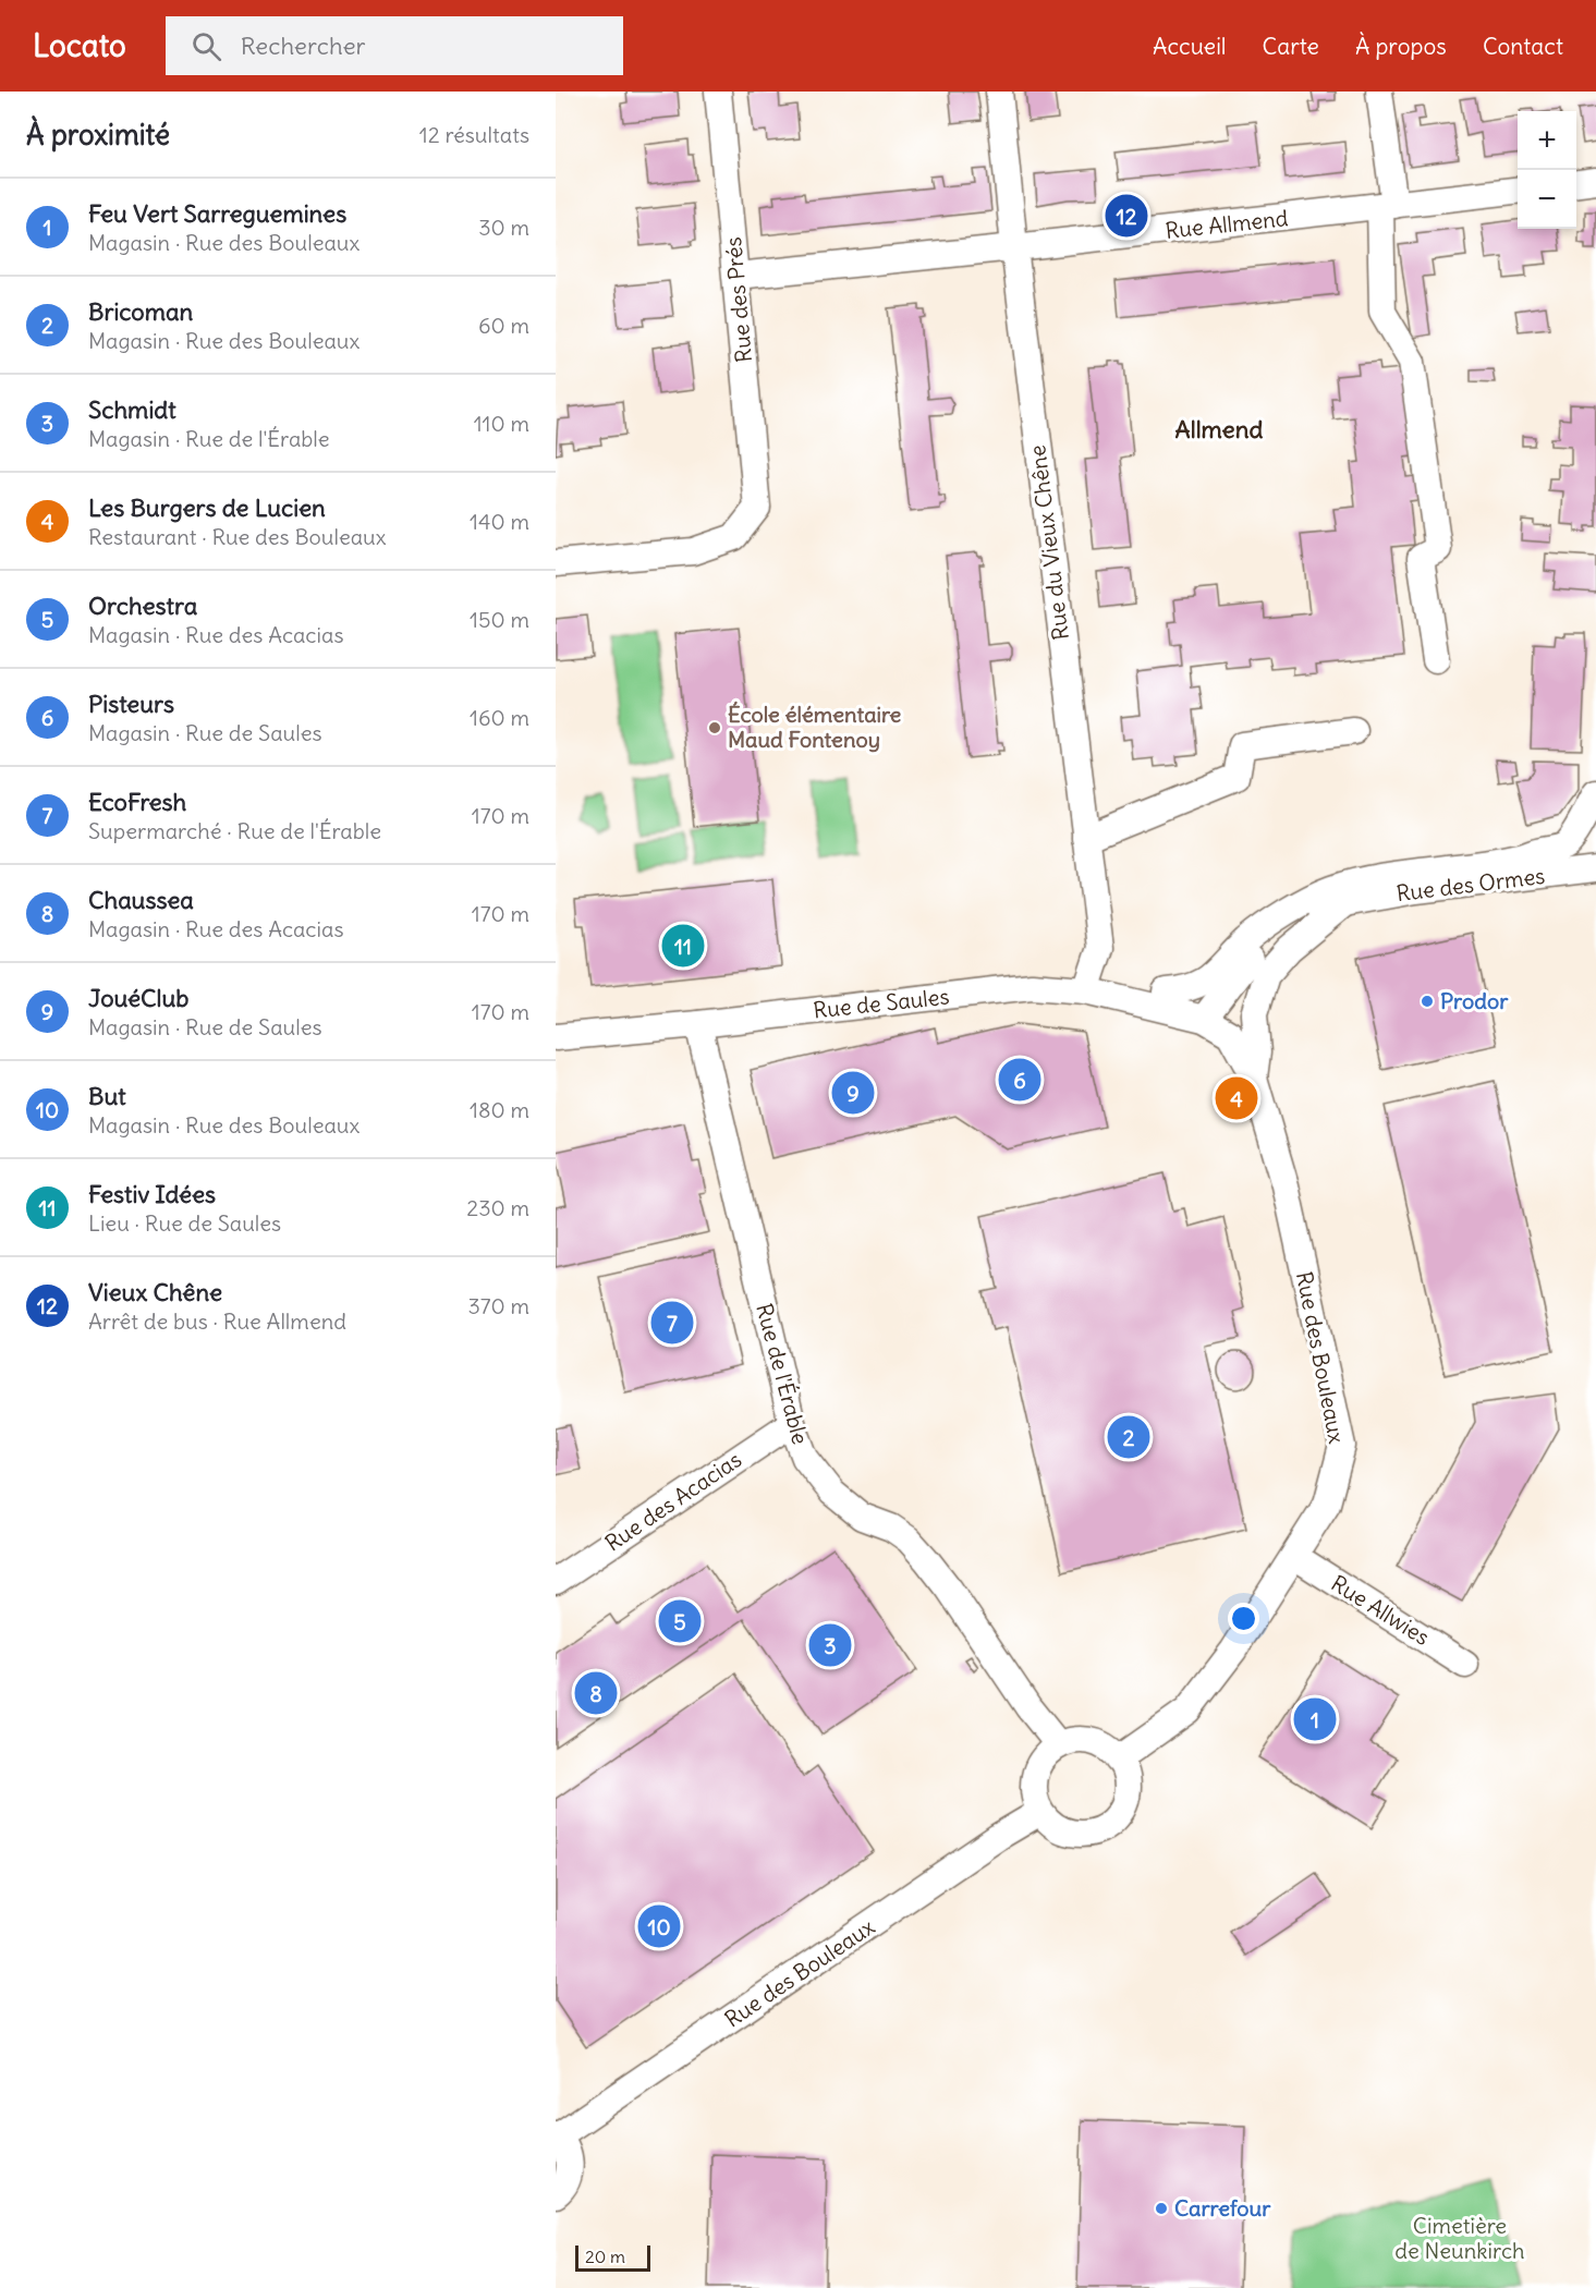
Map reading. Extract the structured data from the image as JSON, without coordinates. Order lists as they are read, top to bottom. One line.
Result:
{"streets":{"street":["Rue Allmend","Rue des Prés","Rue du Vieux Chêne","Rue des Ormes","Rue de Saules","Rue des Bouleaux","Rue de l'Érable","Rue des Acacias","Rue Allwies"]},"crossings":[["Rue Allmend","Rue des Prés"],["Rue Allmend","Rue du Vieux Chêne"],["Rue du Vieux Chêne","Rue de Saules"],["Rue des Ormes","Rue de Saules"],["Rue des Ormes","Rue des Bouleaux"],["Rue de Saules","Rue des Bouleaux"],["Rue de Saules","Rue de l'Érable"],["Rue des Bouleaux","Rue de l'Érable"],["Rue des Bouleaux","Rue Allwies"],["Rue de l'Érable","Rue des Acacias"]],"districts":["Allmend"],"parks":["Cimetière de Neunkirch"],"places":["École élémentaire Maud Fontenoy","Prodor","Carrefour"],"scale_bar":"20 m","page":{"header":"Locato","search":"Rechercher","nav":["Accueil","Carte","À propos","Contact"],"heading":["À proximité","12 résultats"],"map_buttons":["+","−"],"list":[{"mark":"1","name":"Feu Vert Sarreguemines","note":"Magasin · Rue des Bouleaux","value":"30 m"},{"mark":"2","name":"Bricoman","note":"Magasin · Rue des Bouleaux","value":"60 m"},{"mark":"3","name":"Schmidt","note":"Magasin · Rue de l'Érable","value":"110 m"},{"mark":"4","name":"Les Burgers de Lucien","note":"Restaurant · Rue des Bouleaux","value":"140 m"},{"mark":"5","name":"Orchestra","note":"Magasin · Rue des Acacias","value":"150 m"},{"mark":"6","name":"Pisteurs","note":"Magasin · Rue de Saules","value":"160 m"},{"mark":"7","name":"EcoFresh","note":"Supermarché · Rue de l'Érable","value":"170 m"},{"mark":"8","name":"Chaussea","note":"Magasin · Rue des Acacias","value":"170 m"},{"mark":"9","name":"JouéClub","note":"Magasin · Rue de Saules","value":"170 m"},{"mark":"10","name":"But","note":"Magasin · Rue des Bouleaux","value":"180 m"},{"mark":"11","name":"Festiv Idées","note":"Lieu · Rue de Saules","value":"230 m"},{"mark":"12","name":"Vieux Chêne","note":"Arrêt de bus · Rue Allmend","value":"370 m"}],"pins":["12","11","6","9","4","7","2","5","3","8","1","10"],"scale":"20 m"}}
